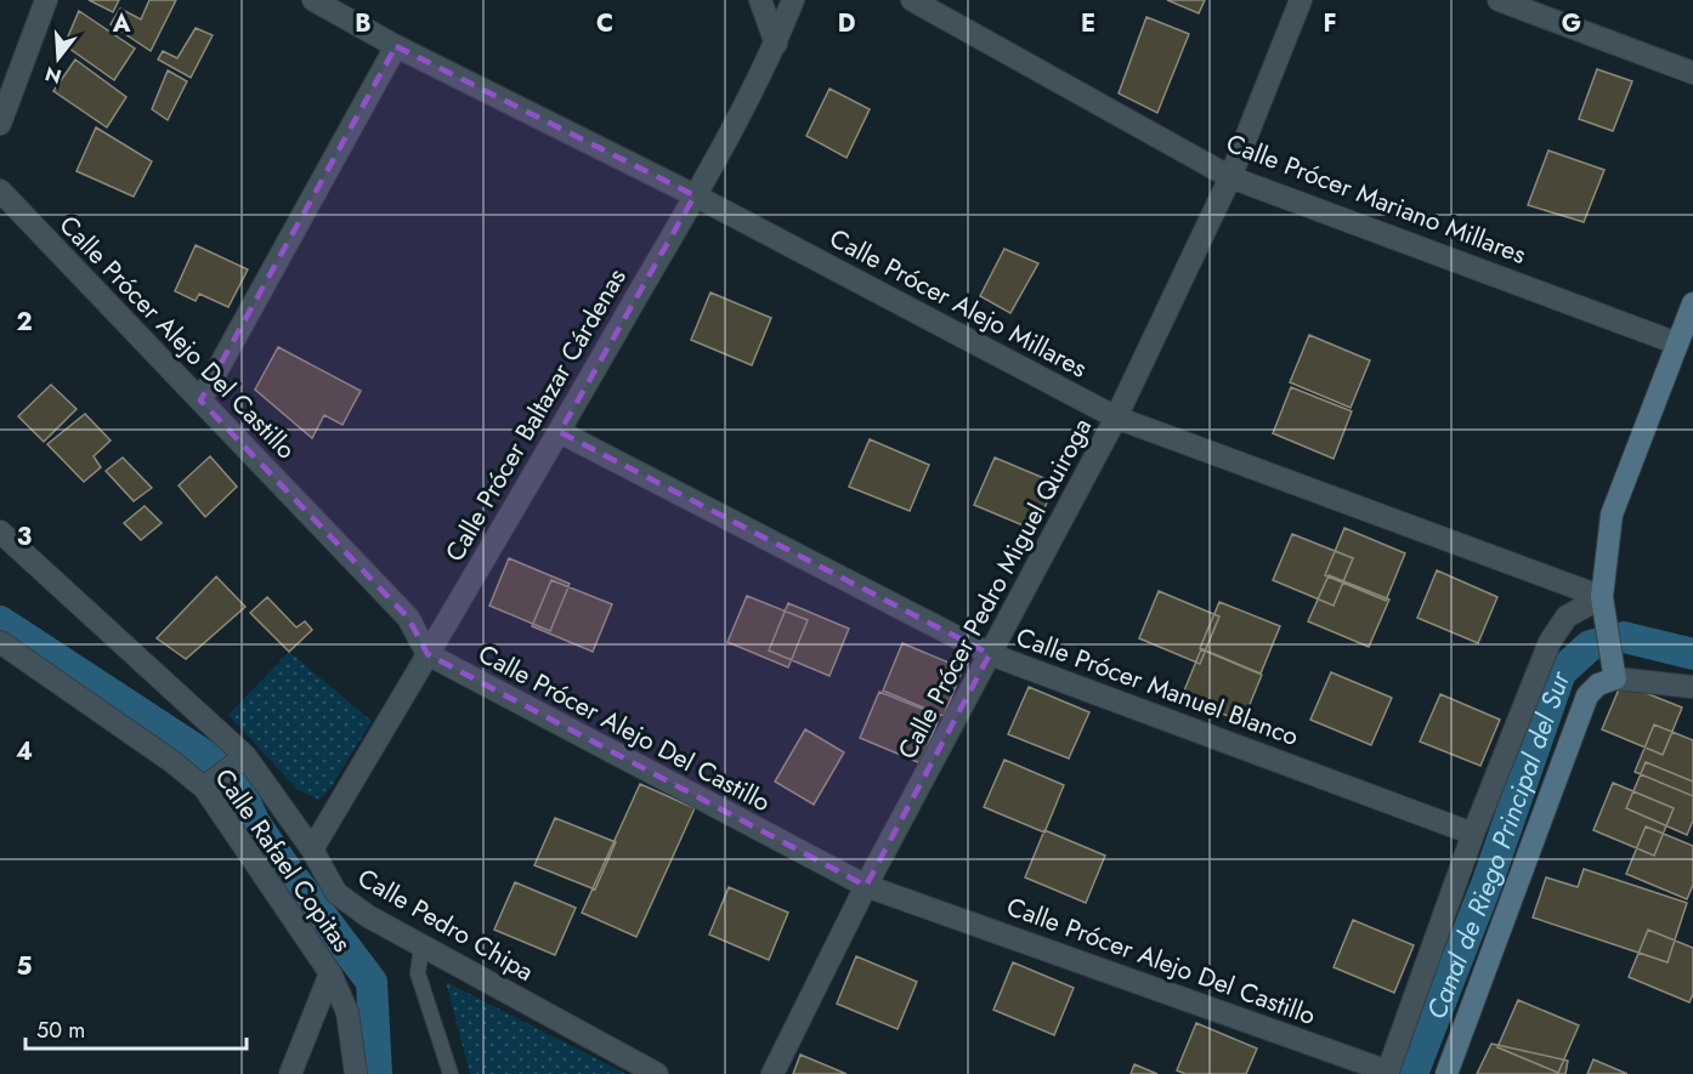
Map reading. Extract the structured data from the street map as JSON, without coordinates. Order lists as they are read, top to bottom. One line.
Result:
{"streets":{"street":["Calle Prócer Mariano Millares","Calle Prócer Alejo Millares","Calle Prócer Alejo Del Castillo","Calle Prócer Baltazar Cárdenas","Calle Prócer Pedro Miguel Quiroga","Calle Prócer Manuel Blanco","Calle Rafael Copitas","Calle Pedro Chipa"]},"crossings":[["Calle Prócer Mariano Millares","Calle Prócer Pedro Miguel Quiroga"],["Calle Prócer Alejo Millares","Calle Prócer Baltazar Cárdenas"],["Calle Prócer Alejo Millares","Calle Prócer Pedro Miguel Quiroga"],["Calle Prócer Alejo Del Castillo","Calle Prócer Baltazar Cárdenas"],["Calle Prócer Alejo Del Castillo","Calle Prócer Pedro Miguel Quiroga"],["Calle Prócer Baltazar Cárdenas","Calle Prócer Manuel Blanco"],["Calle Prócer Baltazar Cárdenas","Calle Pedro Chipa"],["Calle Prócer Pedro Miguel Quiroga","Calle Prócer Manuel Blanco"]],"water":["Canal de Riego Principal del Sur"],"scale_bar":"50 m","north":"bottom","grid":{"columns":["A","B","C","D","E","F","G"],"rows":["2","3","4","5"]}}
